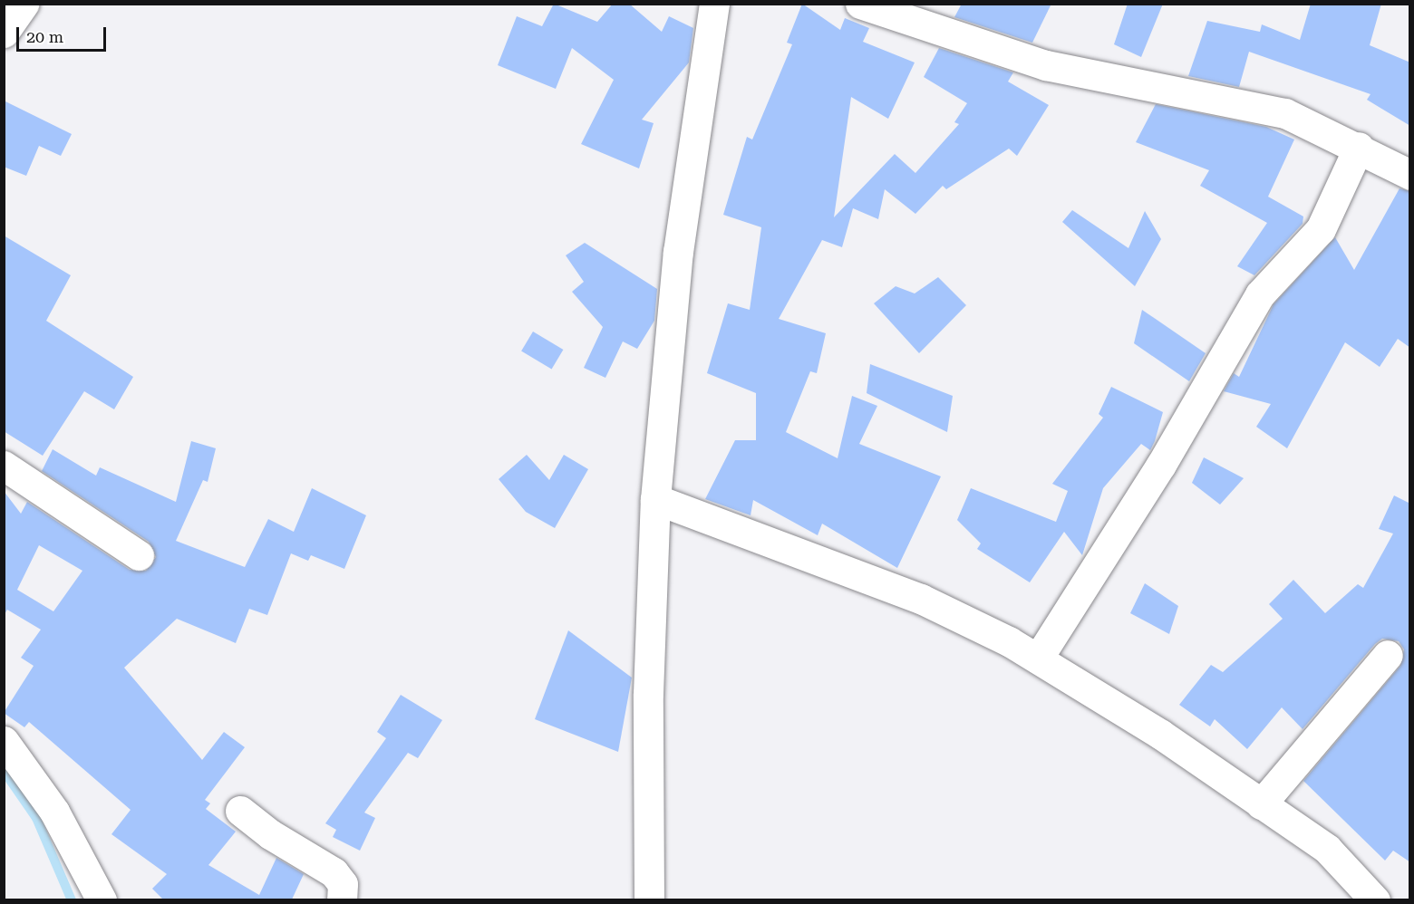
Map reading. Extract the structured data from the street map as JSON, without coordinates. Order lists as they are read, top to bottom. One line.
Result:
{"scale_bar":"20 m"}
